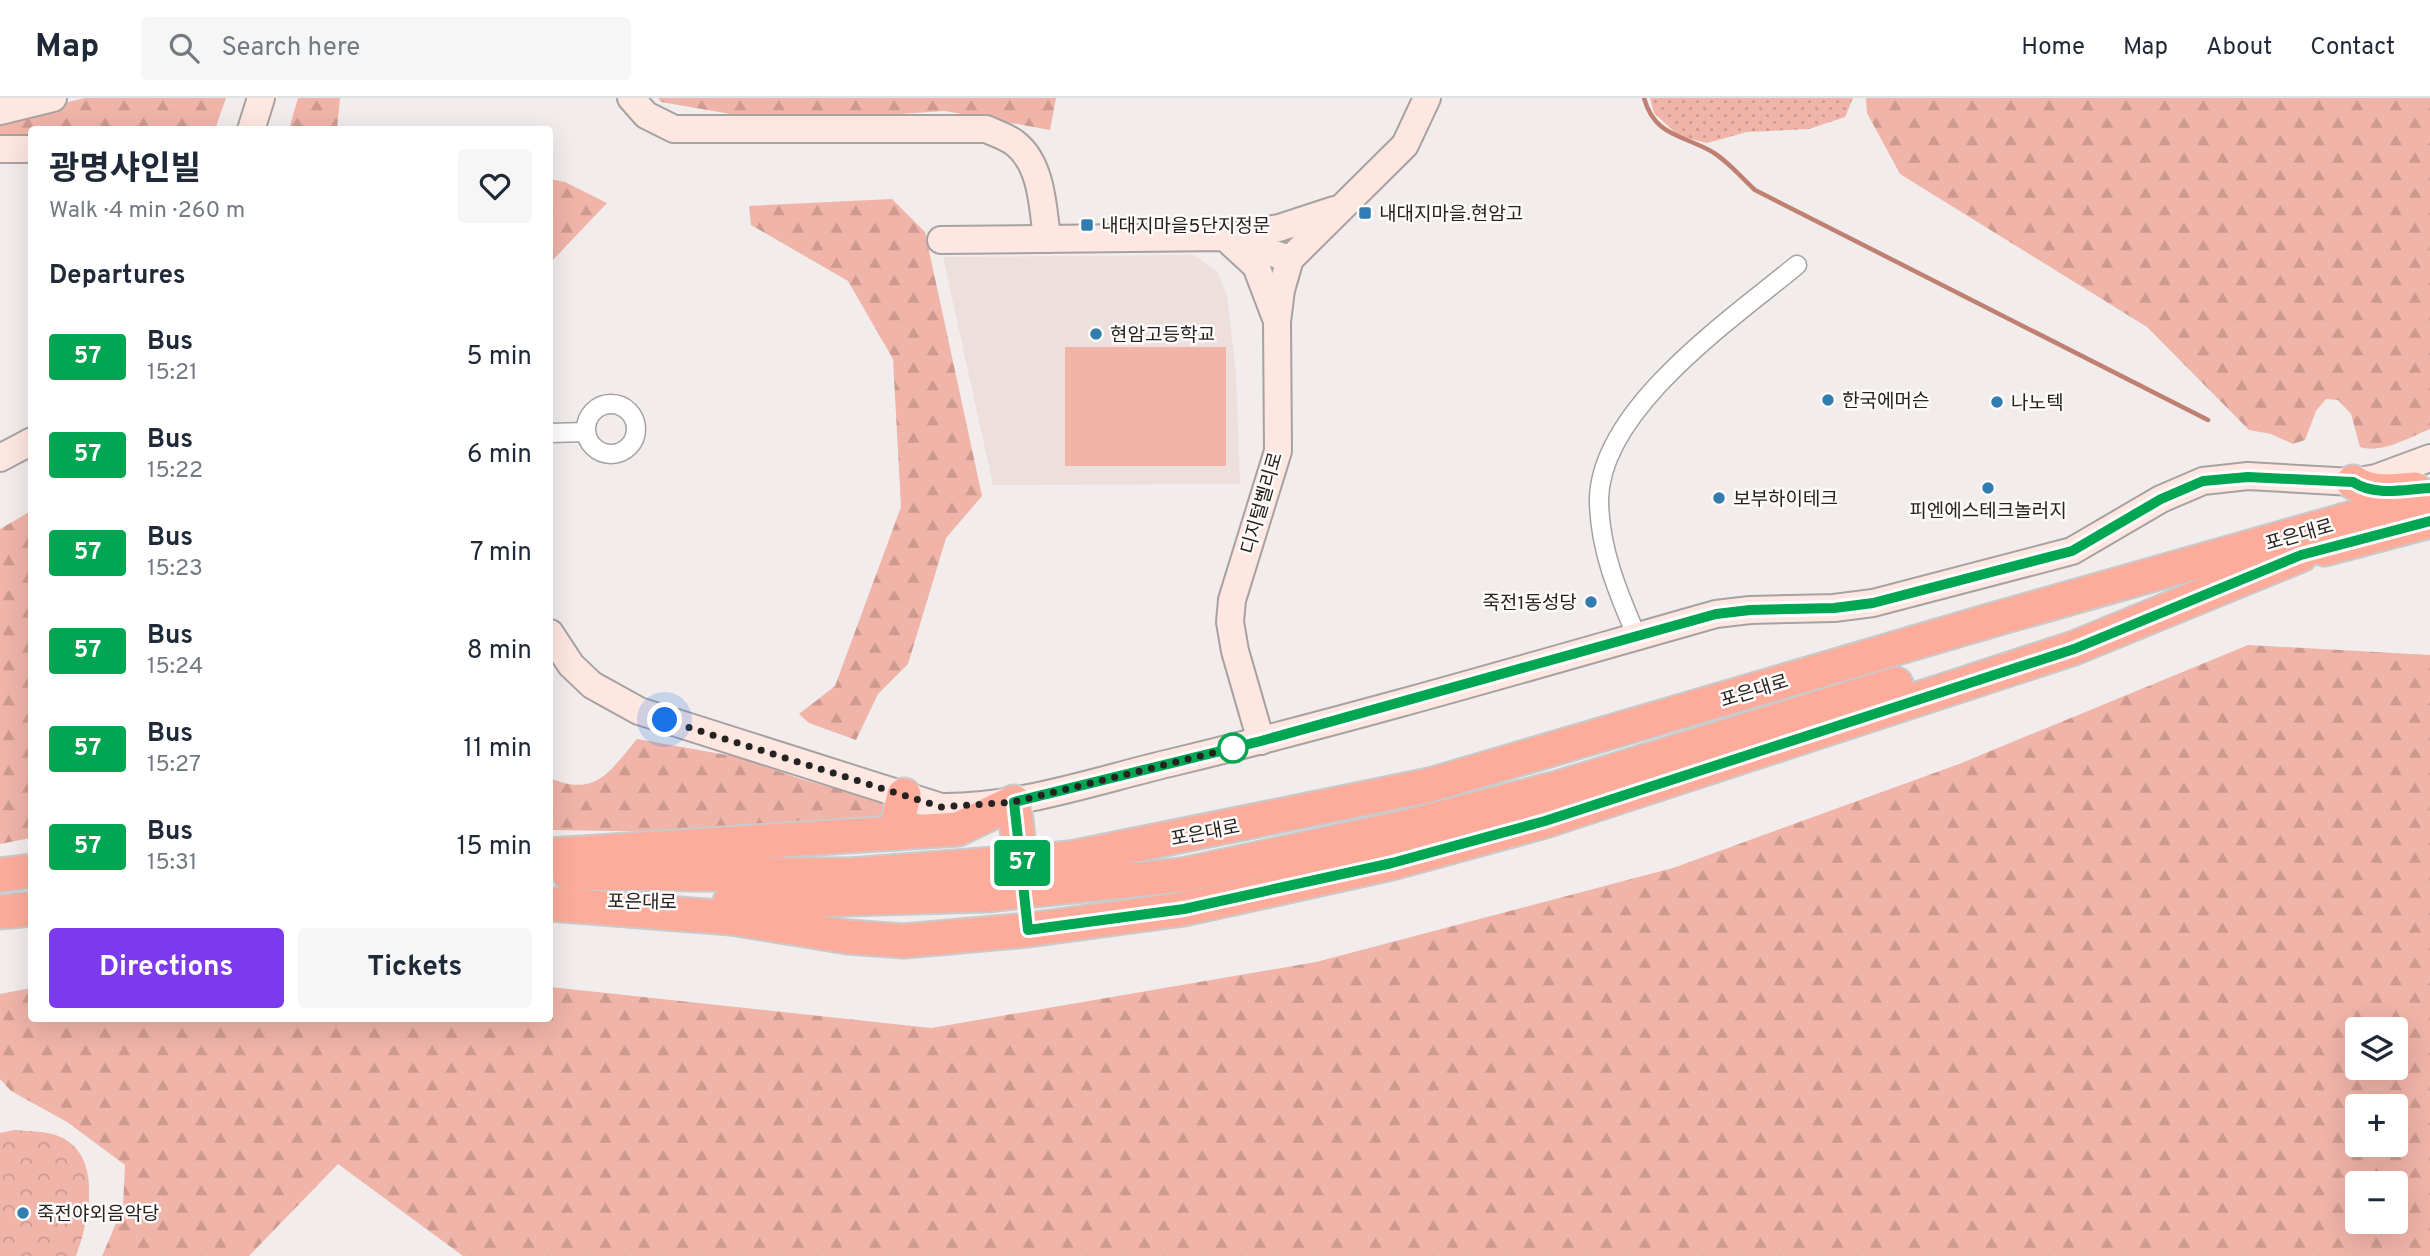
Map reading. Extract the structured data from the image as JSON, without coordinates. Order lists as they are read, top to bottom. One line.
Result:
{"streets":{"highway":["포은대로"],"street":["디지털벨리로"]},"places":{"transit":["내대지마을.현암고","내대지마을5단지정문"],"other":["현암고등학교","한국에머슨","나노텍","피엔에스테크놀러지","보부하이테크","죽전1동성당","죽전야외음악당"]},"lines":["bus line 57"],"page":{"header":"Map","search":"Search here","nav":["Home","Map","About","Contact"],"on_map":"57","heading":[["광명샤인빌","Walk · 4 min · 260 m"],"Departures"],"list":[{"mark":"57","name":"Bus","note":"15:21","value":"5 min"},{"mark":"57","name":"Bus","note":"15:22","value":"6 min"},{"mark":"57","name":"Bus","note":"15:23","value":"7 min"},{"mark":"57","name":"Bus","note":"15:24","value":"8 min"},{"mark":"57","name":"Bus","note":"15:27","value":"11 min"},{"mark":"57","name":"Bus","note":"15:31","value":"15 min"}],"buttons":["Directions","Tickets"],"map_buttons":["+","−"]}}
